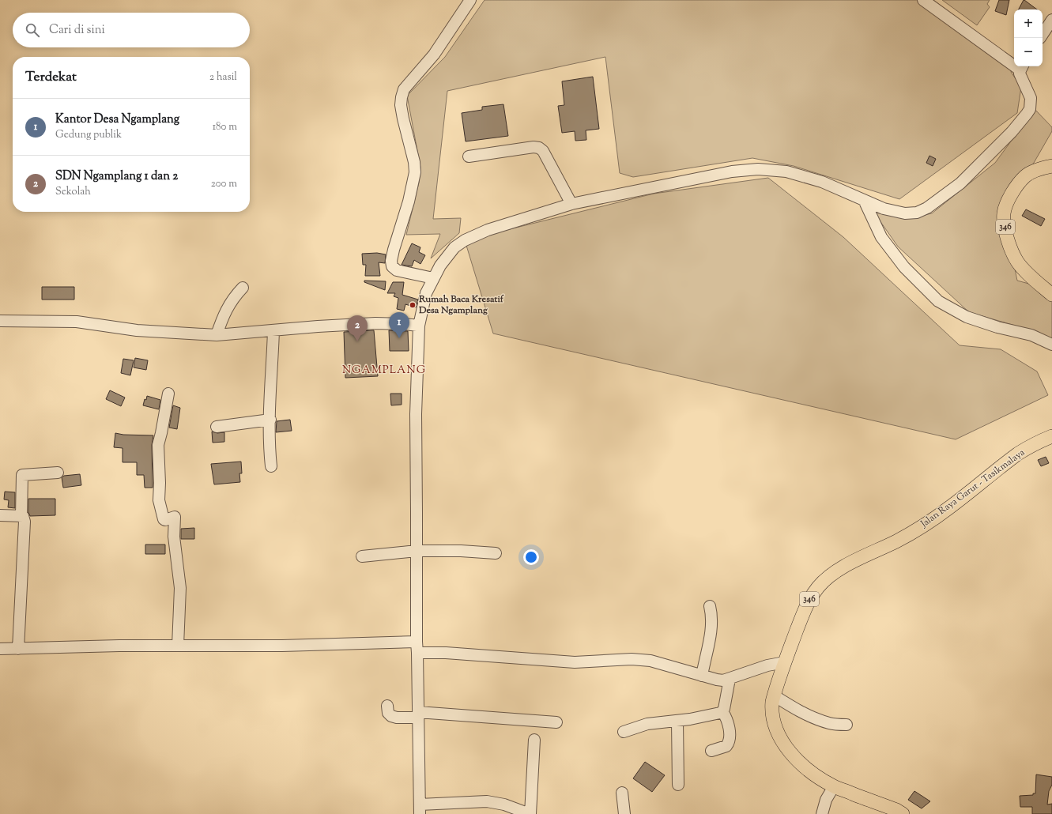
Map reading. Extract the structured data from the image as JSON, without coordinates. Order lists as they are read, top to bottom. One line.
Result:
{"streets":{"main road":["346","Jalan Raya Garut - Tasikmalaya"]},"districts":["NGAMPLANG"],"places":["Rumah Baca Kresatif Desa Ngamplang"],"page":{"map_buttons":["+","−"],"search":"Cari di sini","heading":["Terdekat","2 hasil"],"list":[{"mark":"1","name":"Kantor Desa Ngamplang","note":"Gedung publik","value":"180 m"},{"mark":"2","name":"SDN Ngamplang 1 dan 2","note":"Sekolah","value":"200 m"}],"pins":["1","2"]}}
